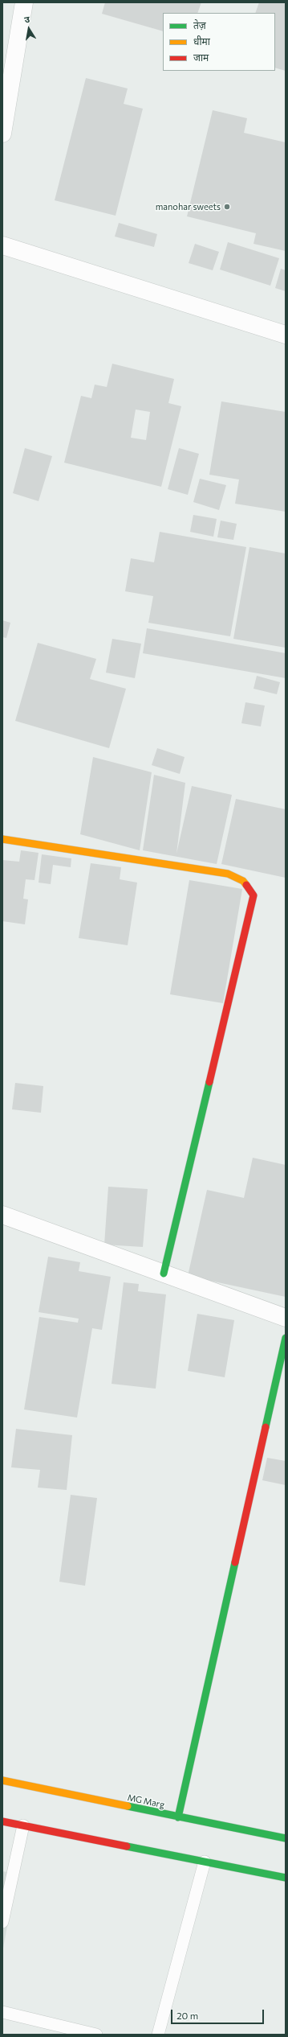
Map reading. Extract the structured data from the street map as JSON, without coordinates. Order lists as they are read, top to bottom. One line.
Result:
{"streets":{"street":["MG Marg"]},"places":["manohar sweets"],"legend":["तेज़","धीमा","जाम"],"scale_bar":"20 m","north":"top"}
